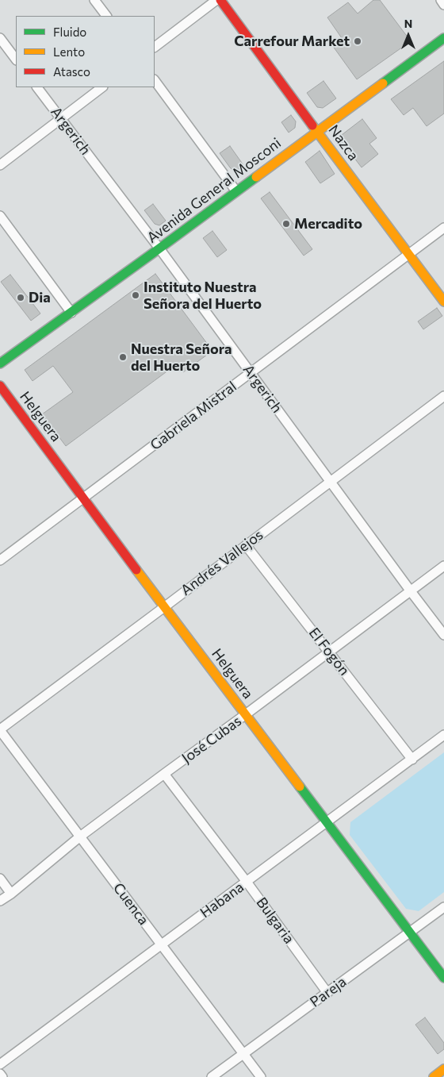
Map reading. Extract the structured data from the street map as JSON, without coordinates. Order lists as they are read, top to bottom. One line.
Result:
{"streets":{"street":["Argerich","Nazca","Avenida General Mosconi","Gabriela Mistral","Helguera","Andrés Vallejos","El Fogón","José Cubas","Habana","Cuenca","Bulgaria","Pareja"]},"crossings":[["Argerich","Avenida General Mosconi"],["Argerich","Gabriela Mistral"],["Argerich","Andrés Vallejos"],["Argerich","José Cubas"],["Nazca","Avenida General Mosconi"],["Nazca","Gabriela Mistral"],["Gabriela Mistral","Helguera"],["Helguera","Andrés Vallejos"],["Helguera","José Cubas"],["Helguera","Habana"],["Helguera","Pareja"],["Andrés Vallejos","El Fogón"],["Andrés Vallejos","Cuenca"],["El Fogón","José Cubas"],["El Fogón","Habana"],["José Cubas","Cuenca"],["José Cubas","Bulgaria"],["Habana","Cuenca"],["Habana","Bulgaria"],["Cuenca","Pareja"],["Bulgaria","Pareja"]],"places":["Carrefour Market","Mercadito","Instituto Nuestra Señora del Huerto","Dia","Nuestra Señora del Huerto"],"legend":["Fluido","Lento","Atasco"],"north":"top"}
